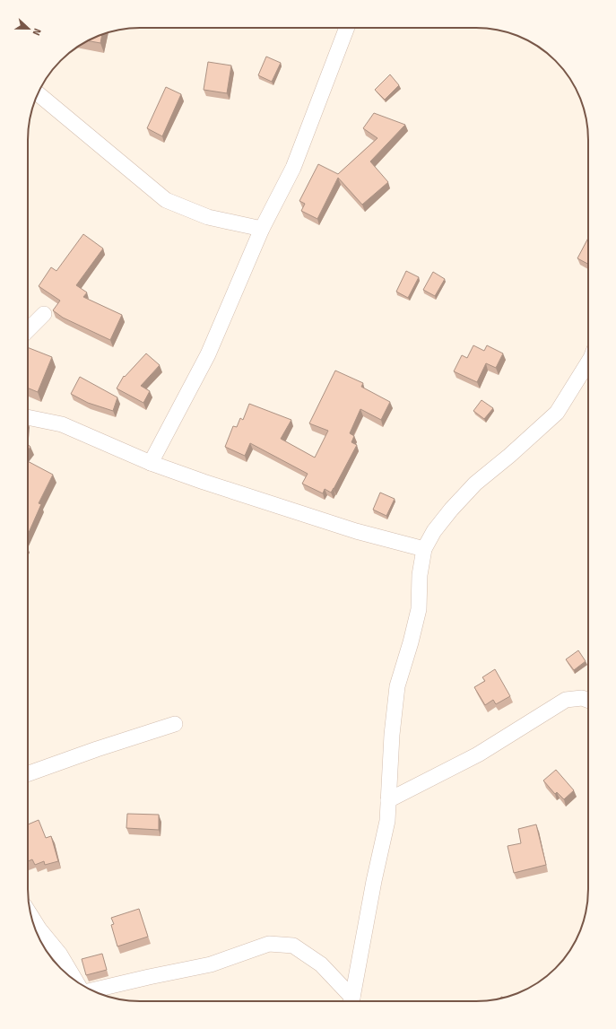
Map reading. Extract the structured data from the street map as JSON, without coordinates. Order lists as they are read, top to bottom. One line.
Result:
{"north":"right"}
